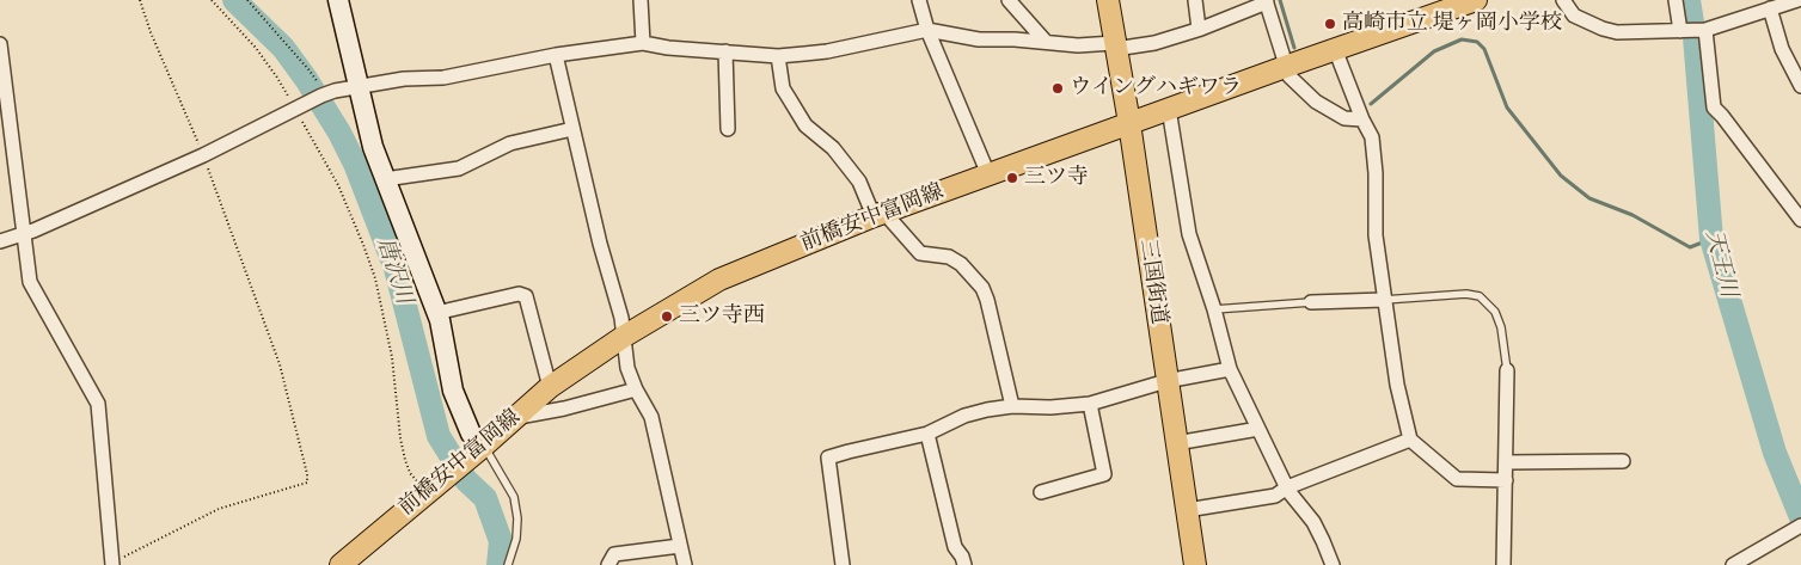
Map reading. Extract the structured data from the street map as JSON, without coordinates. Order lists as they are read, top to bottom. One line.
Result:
{"streets":{"main road":["前橋安中富岡線","三国街道"]},"crossings":[["前橋安中富岡線","三国街道"]],"water":["天王川","唐沢川"],"places":["高崎市立 堤ヶ岡小学校","ウイングハギワラ","三ツ寺","三ツ寺西"]}
